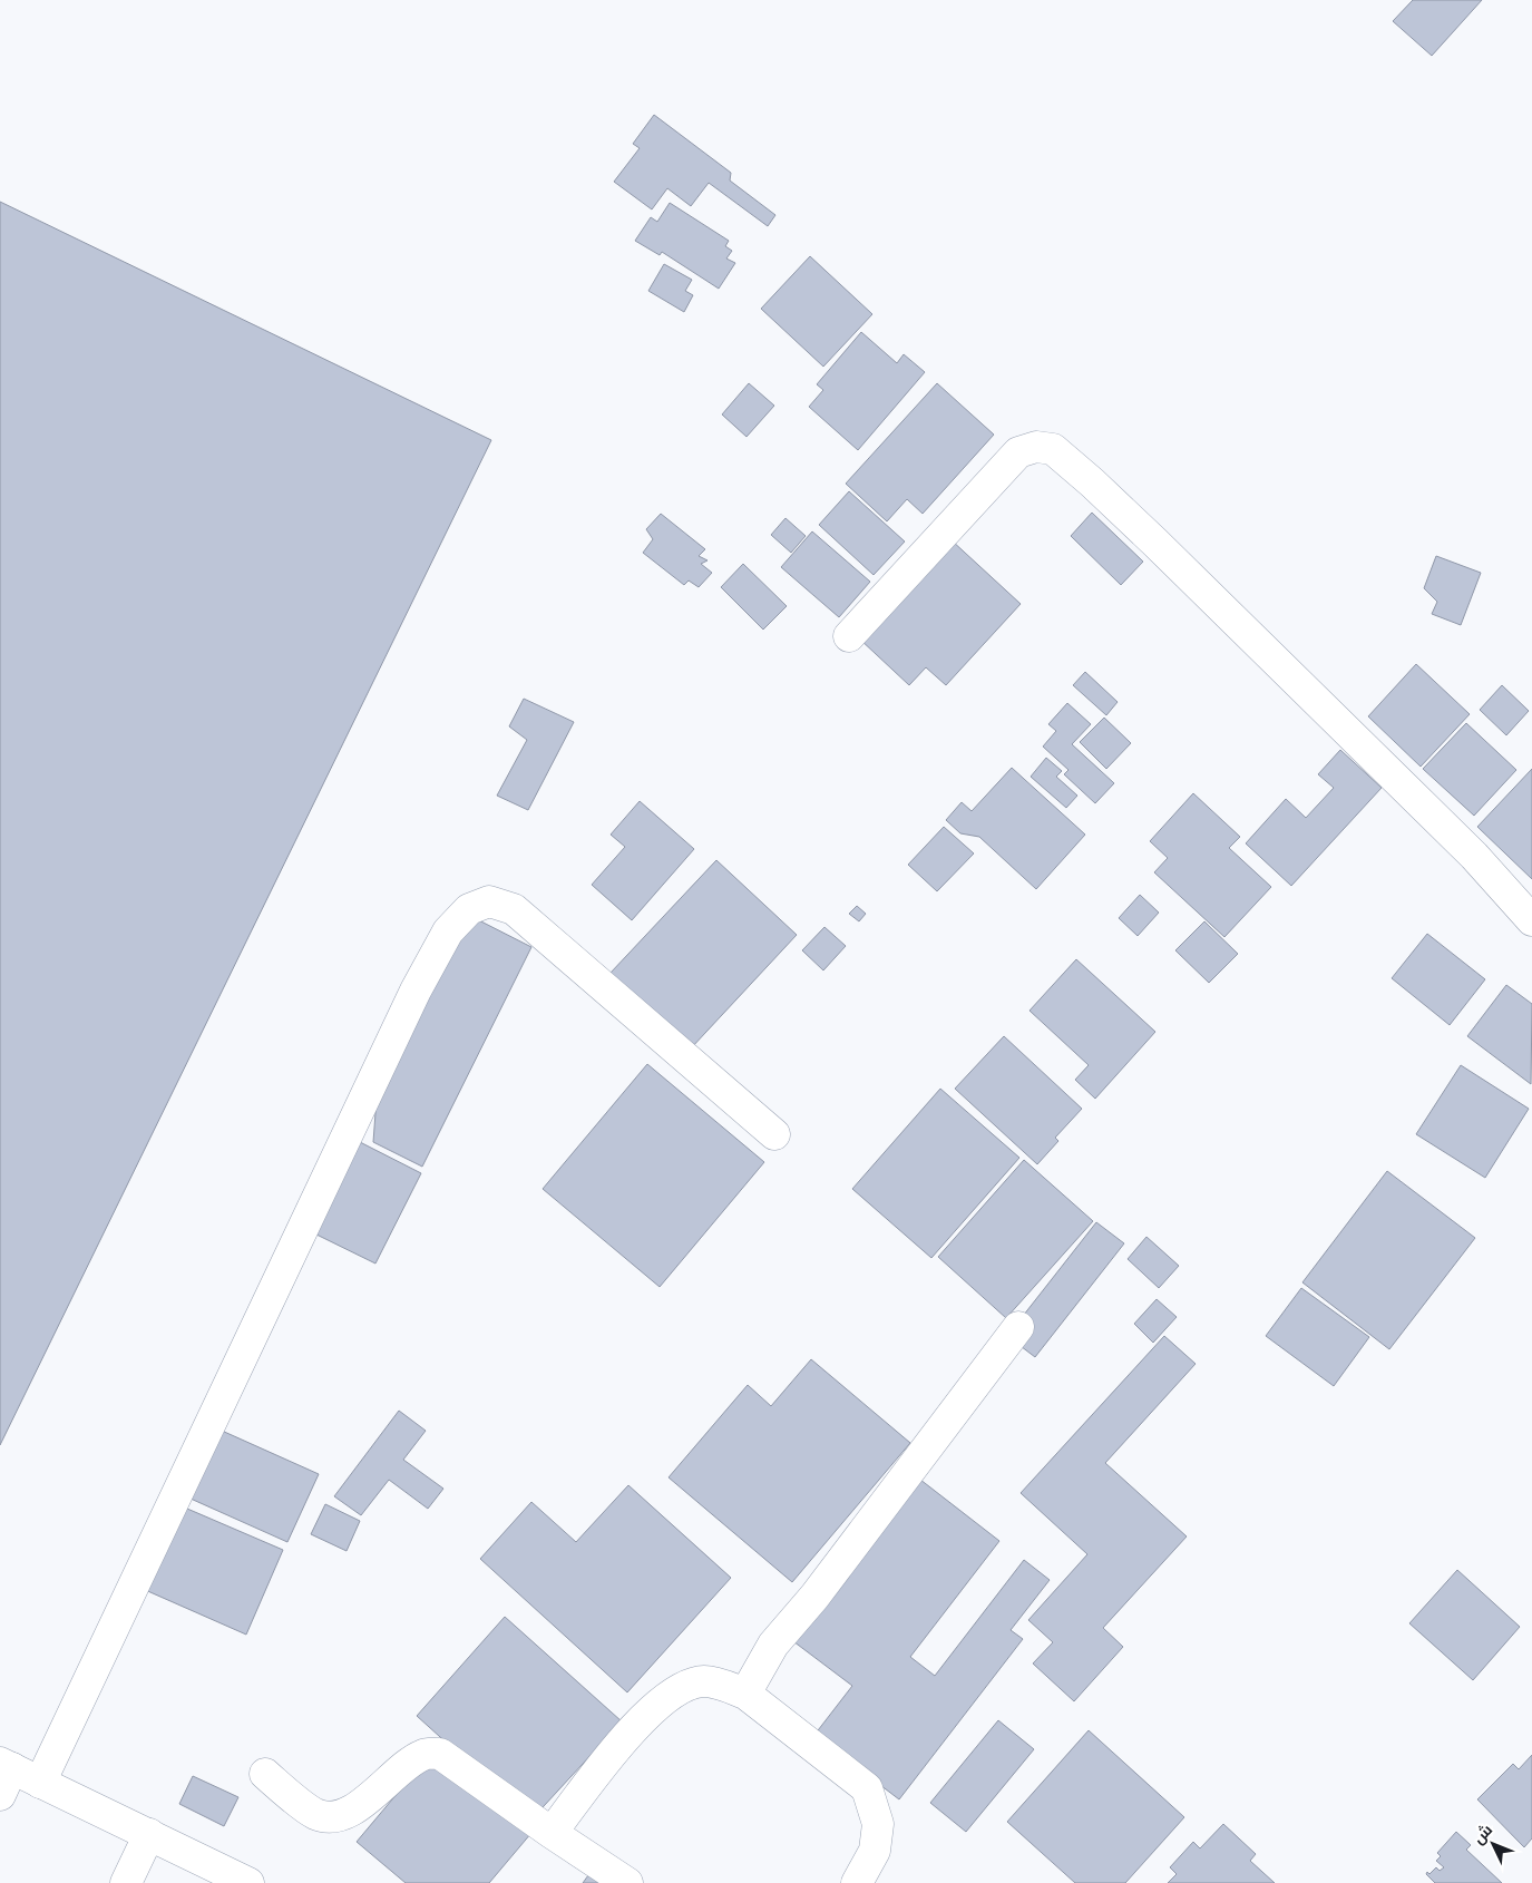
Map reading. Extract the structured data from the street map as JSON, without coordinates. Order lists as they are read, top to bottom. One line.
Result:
{"north":"top left"}
